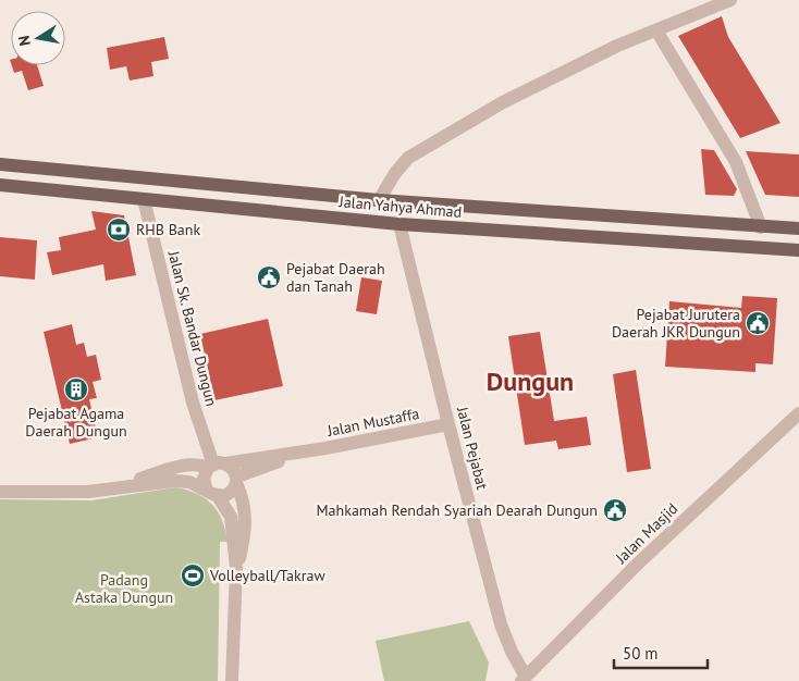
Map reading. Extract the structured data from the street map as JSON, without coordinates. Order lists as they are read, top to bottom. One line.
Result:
{"streets":{"main road":["Jalan Yahya Ahmad"],"street":["Jalan Sk. Bandar Dungun","Jalan Mustaffa","Jalan Pejabat","Jalan Masjid"]},"crossings":[["Jalan Yahya Ahmad","Jalan Sk. Bandar Dungun"],["Jalan Yahya Ahmad","Jalan Pejabat"],["Jalan Sk. Bandar Dungun","Jalan Mustaffa"],["Jalan Mustaffa","Jalan Pejabat"],["Jalan Pejabat","Jalan Masjid"]],"districts":["Dungun"],"parks":["Padang Astaka Dungun"],"places":{"bank":["RHB Bank"],"public building":["Pejabat Daerah dan Tanah","Pejabat Jurutera Daerah JKR Dungun","Mahkamah Rendah Syariah Dearah Dungun"],"building":["Pejabat Agama Daerah Dungun"],"sports":["Volleyball/Takraw"]},"scale_bar":"50 m","north":"left"}
